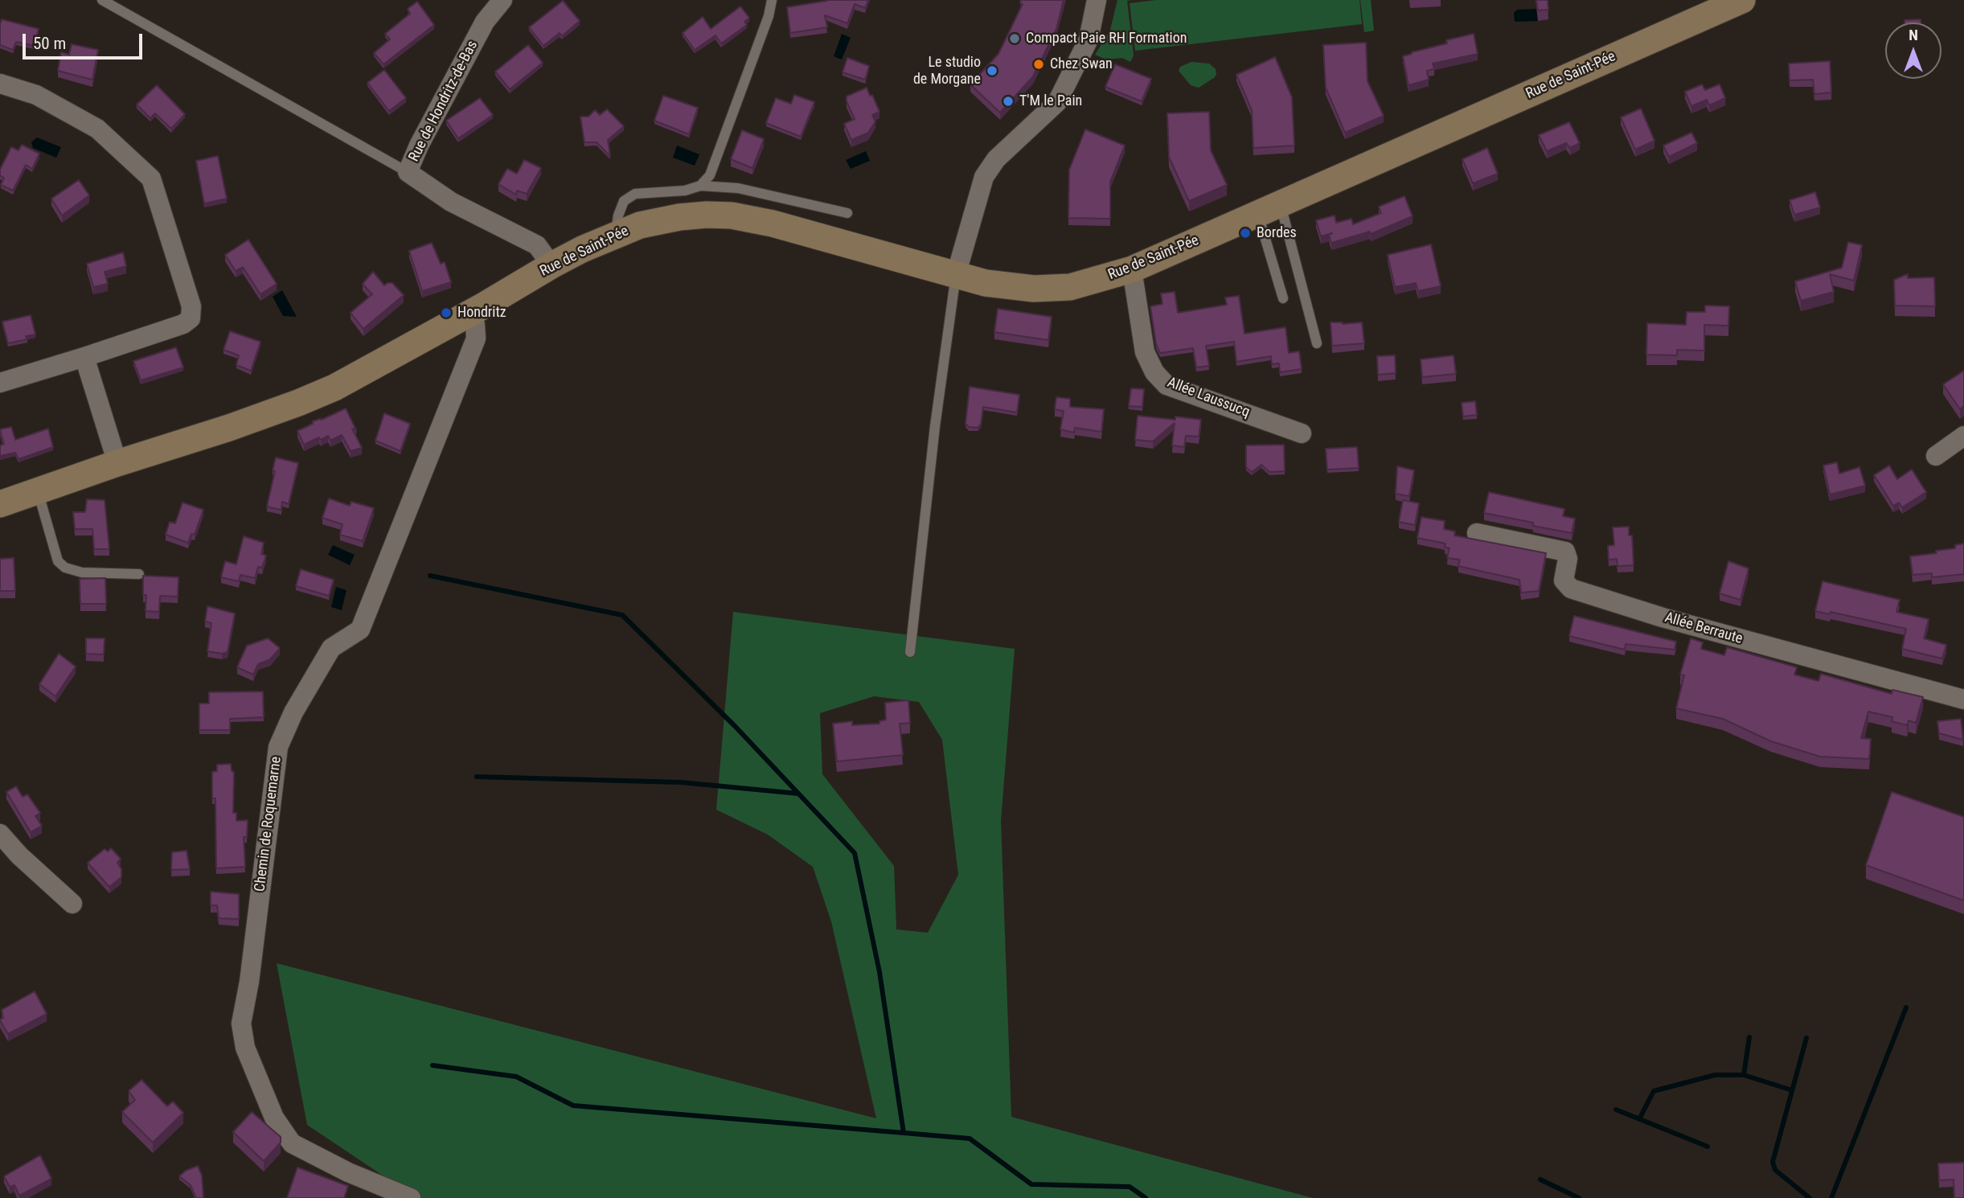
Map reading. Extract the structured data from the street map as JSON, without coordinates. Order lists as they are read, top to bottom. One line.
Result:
{"streets":{"main road":["Rue de Saint-Pée"],"street":["Rue de Hondritz-de-Bas","Allée Laussucq","Allée Berraute","Chemin de Roquemarne"]},"crossings":[["Rue de Saint-Pée","Rue de Hondritz-de-Bas"],["Rue de Saint-Pée","Allée Laussucq"],["Rue de Saint-Pée","Chemin de Roquemarne"]],"places":["Compact Paie RH Formation","Chez Swan","Le studio de Morgane","T'M le Pain","Bordes","Hondritz"],"scale_bar":"50 m","north":"top"}
